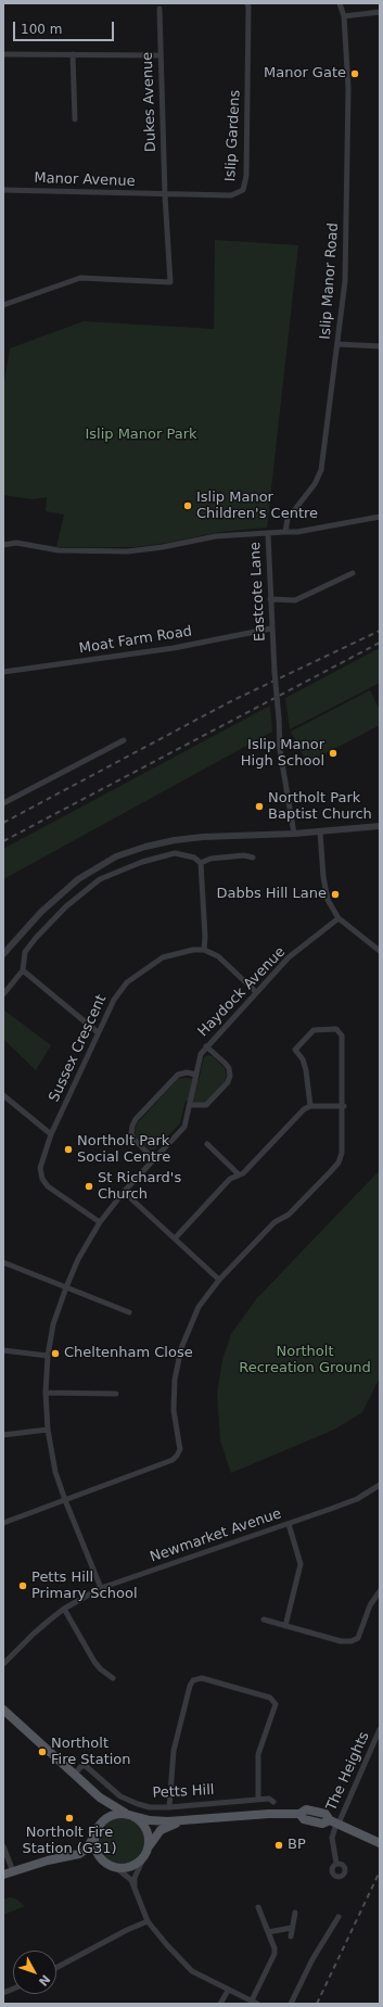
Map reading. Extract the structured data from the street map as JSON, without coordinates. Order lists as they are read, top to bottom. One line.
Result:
{"streets":{"main road":["Petts Hill"],"street":["Dukes Avenue","Islip Gardens","Manor Avenue","Islip Manor Road","Eastcote Lane","Moat Farm Road","Haydock Avenue","Sussex Crescent","Newmarket Avenue","The Heights"]},"crossings":[["Dukes Avenue","Islip Gardens"],["Dukes Avenue","Manor Avenue"],["Islip Gardens","Manor Avenue"],["Eastcote Lane","Moat Farm Road"],["Haydock Avenue","Sussex Crescent"],["Haydock Avenue","Newmarket Avenue"],["The Heights","Petts Hill"]],"parks":["Islip Manor Park","Northolt Recreation Ground"],"places":["Manor Gate","Islip Manor Children's Centre","Islip Manor High School","Northolt Park Baptist Church","Dabbs Hill Lane","Northolt Park Social Centre","St Richard's Church","Cheltenham Close","Petts Hill Primary School","Northolt Fire Station","Northolt Fire Station (G31)","BP"],"scale_bar":"100 m","north":"bottom right"}
